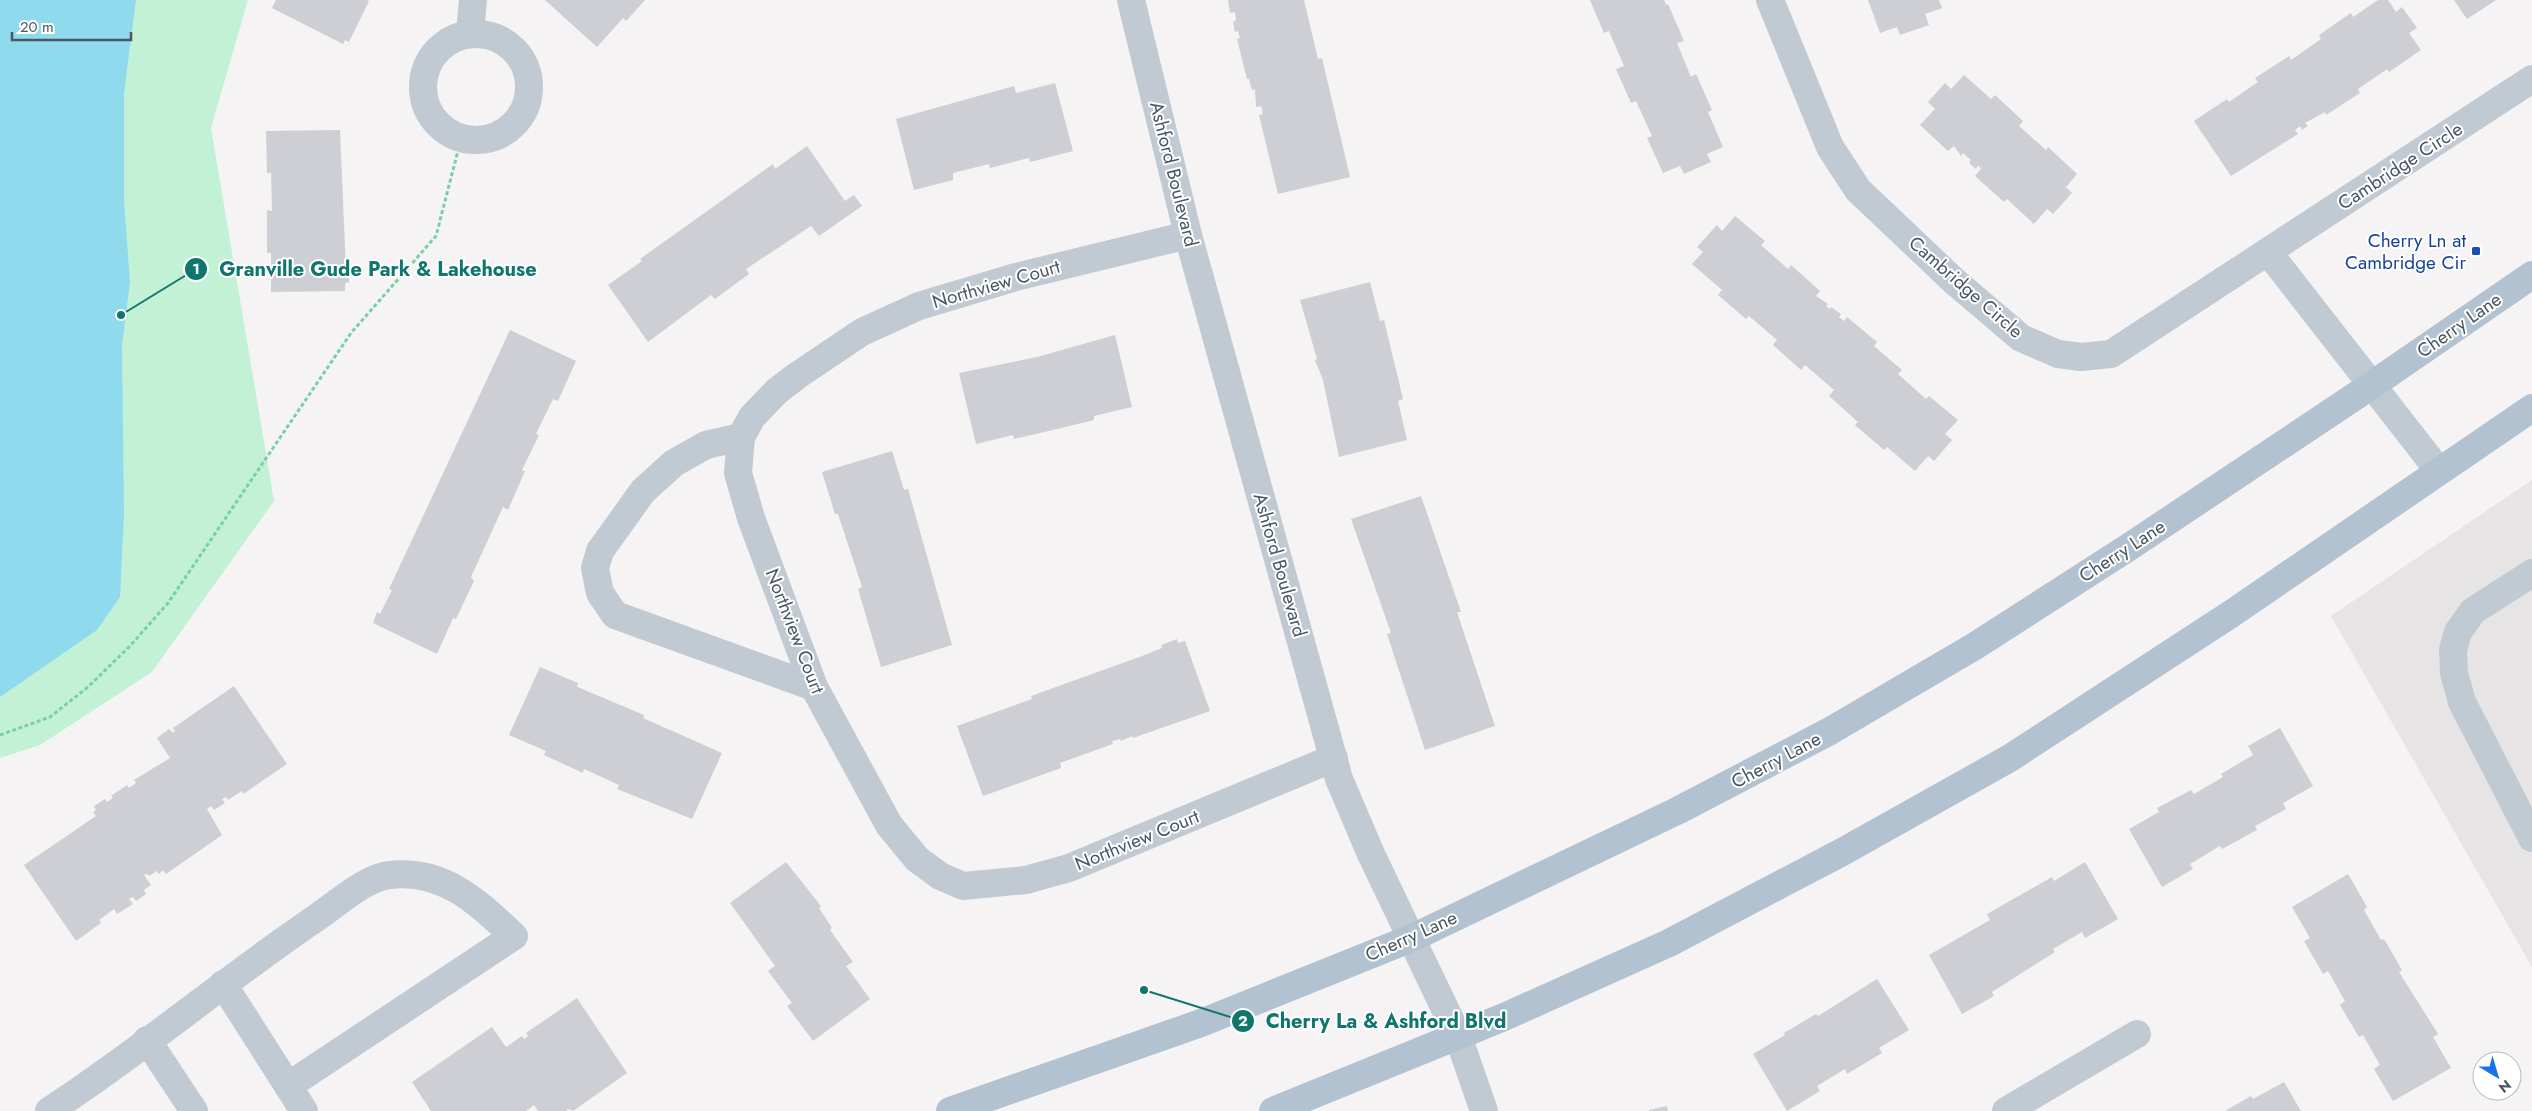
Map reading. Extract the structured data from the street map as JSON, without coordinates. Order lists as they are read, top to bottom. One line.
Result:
{"streets":{"main road":["Cherry Lane"],"street":["Cambridge Circle","Ashford Boulevard","Northview Court"]},"crossings":[["Ashford Boulevard","Northview Court"],["Ashford Boulevard","Cherry Lane"]],"places":{"transit":["Cherry Ln at Cambridge Cir"],"other":["Granville Gude Park & Lakehouse","Cherry La & Ashford Blvd"]},"scale_bar":"20 m","north":"bottom right"}
